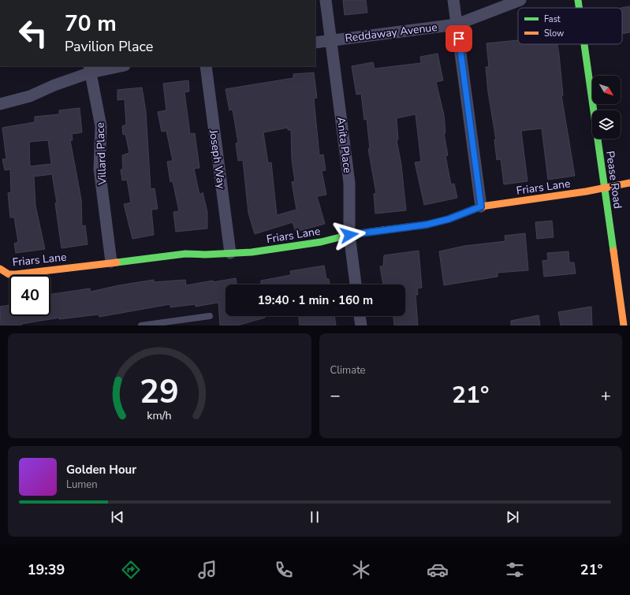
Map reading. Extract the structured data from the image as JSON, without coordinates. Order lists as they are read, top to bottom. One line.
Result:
{"streets":{"street":["Reddaway Avenue","Anita Place","Villard Place","Joseph Way","Pease Road","Friars Lane"]},"crossings":[["Reddaway Avenue","Anita Place"],["Anita Place","Friars Lane"],["Villard Place","Friars Lane"],["Joseph Way","Friars Lane"],["Pease Road","Friars Lane"]],"legend":["Fast","Slow"],"north":"bottom right","page":{"turn":["70 m","Pavilion Place"],"limit":"40","trip":"19:40 · 1 min · 160 m","tile":"Climate","heat":["−","21°","+"],"song":["Golden Hour","Lumen"],"tabs":["19:39","21°"],"gauge":["29","km/h"]}}
